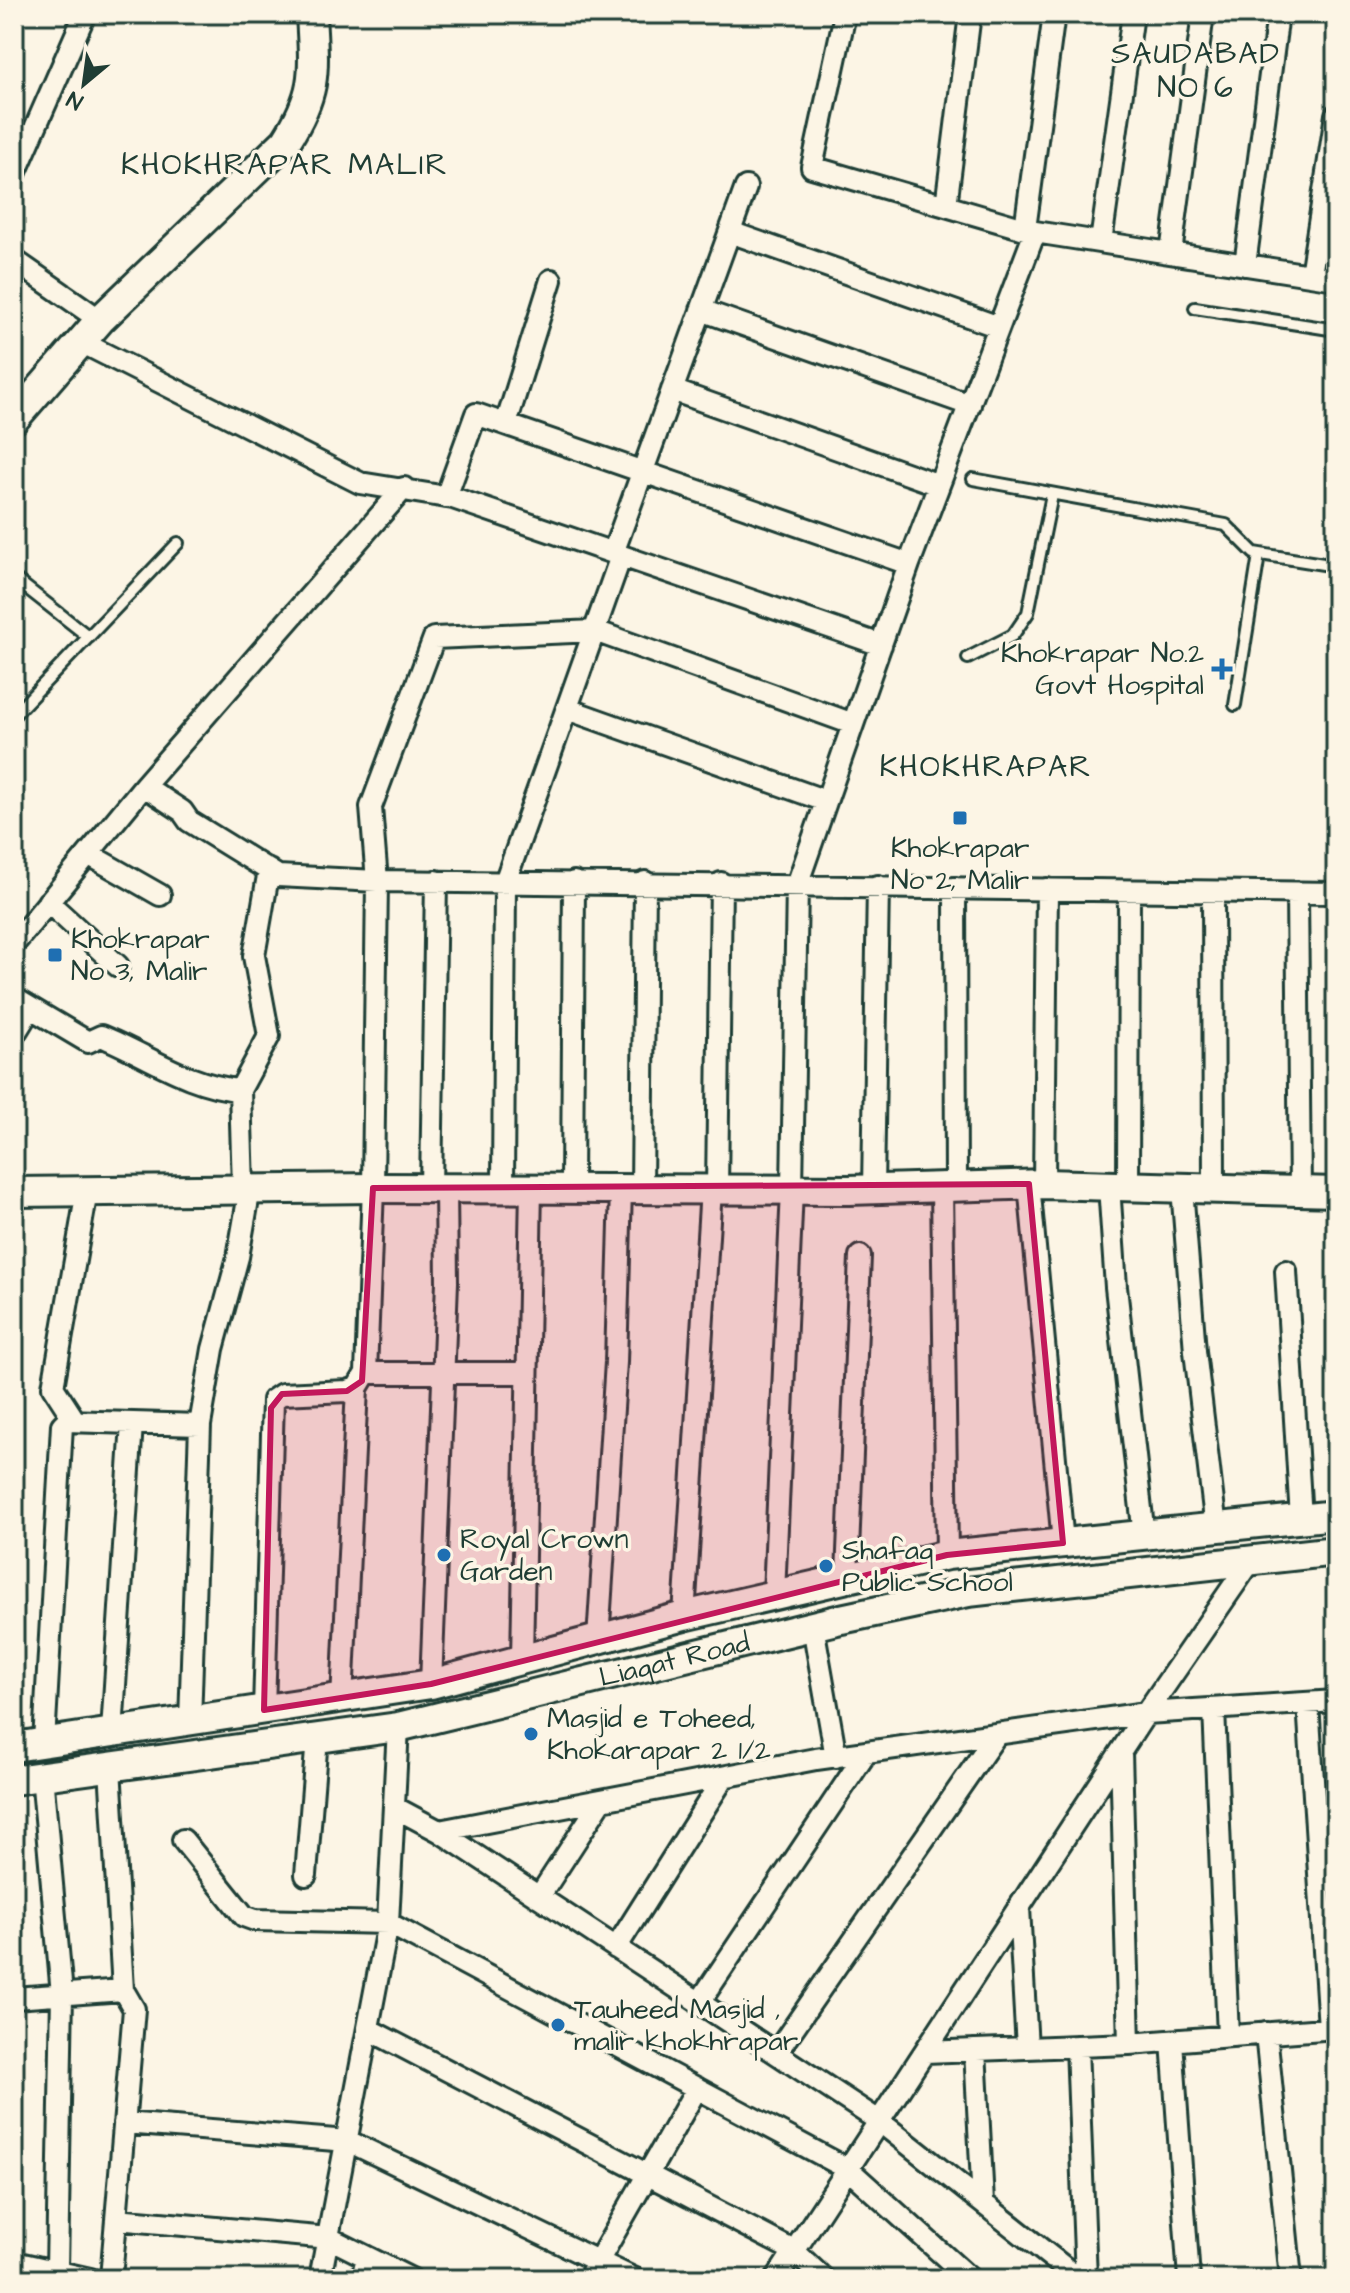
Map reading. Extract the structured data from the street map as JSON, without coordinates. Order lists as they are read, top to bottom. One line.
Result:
{"streets":{"main road":["Liaqat Road"]},"districts":["SAUDABAD NO 6","KHOKHRAPAR MALIR","KHOKHRAPAR"],"places":{"health":["Khokrapar No.2 Govt Hospital"],"transit":["Khokrapar No 2, Malir","Khokrapar No 3, Malir"],"other":["Royal Crown Garden","Shafaq Public School","Masjid e Toheed, Khokarapar 2 1/2","Tauheed Masjid , malir khokhrapar"]},"north":"bottom left"}
